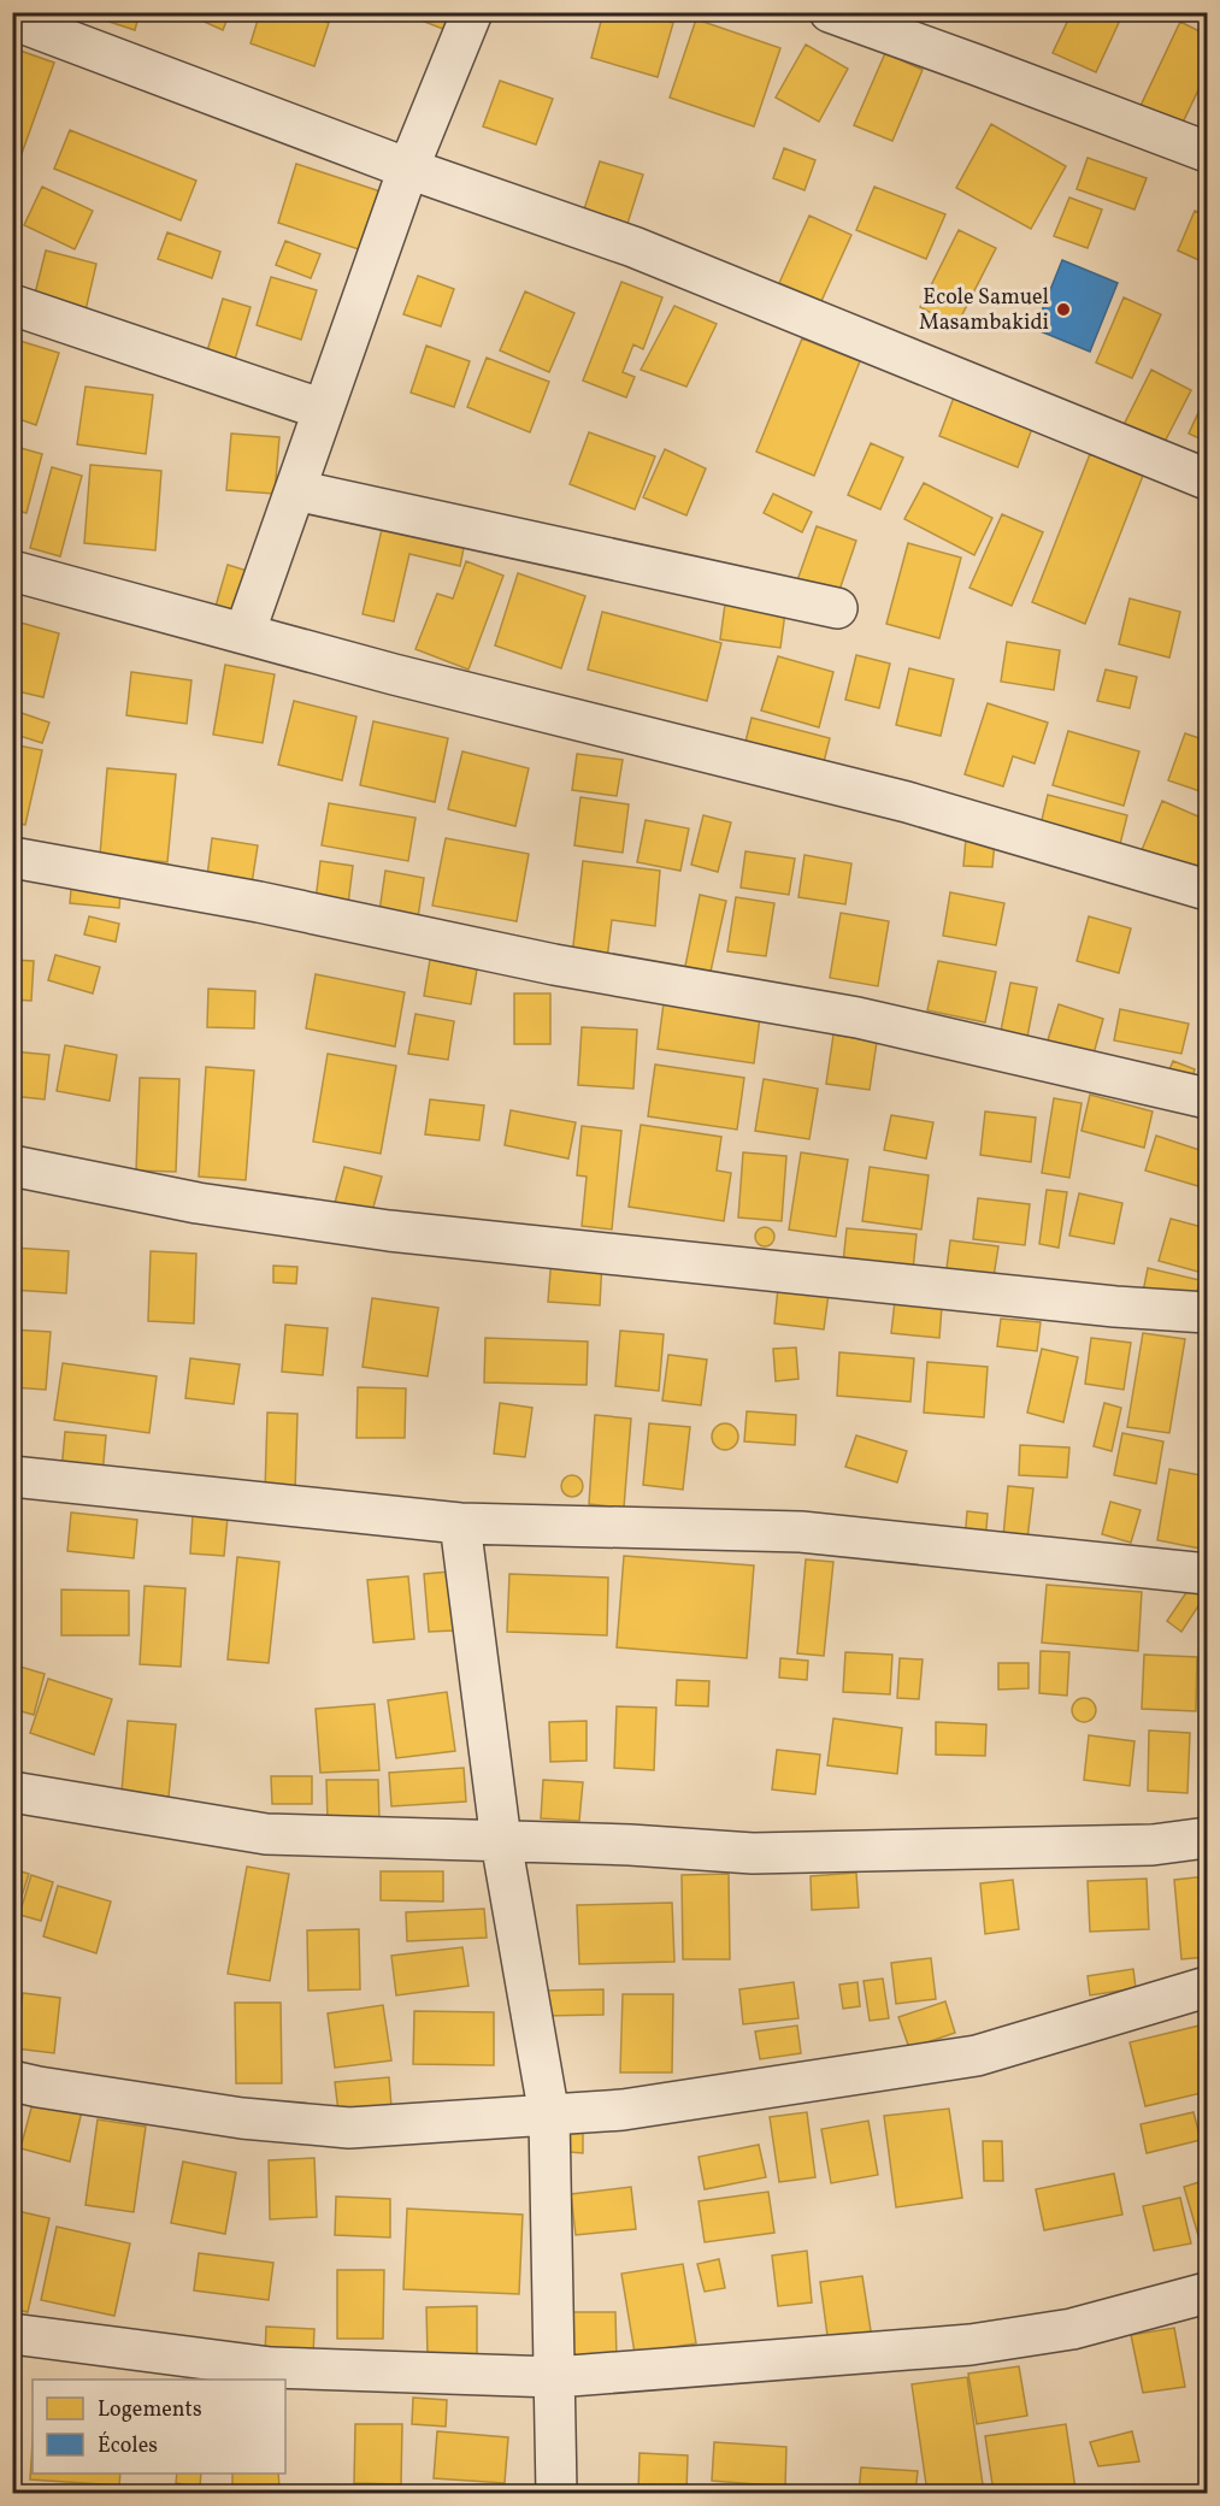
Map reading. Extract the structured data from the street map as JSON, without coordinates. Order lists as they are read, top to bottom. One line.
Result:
{"places":["Ecole Samuel Masambakidi"],"legend":["Logements","Écoles"]}
